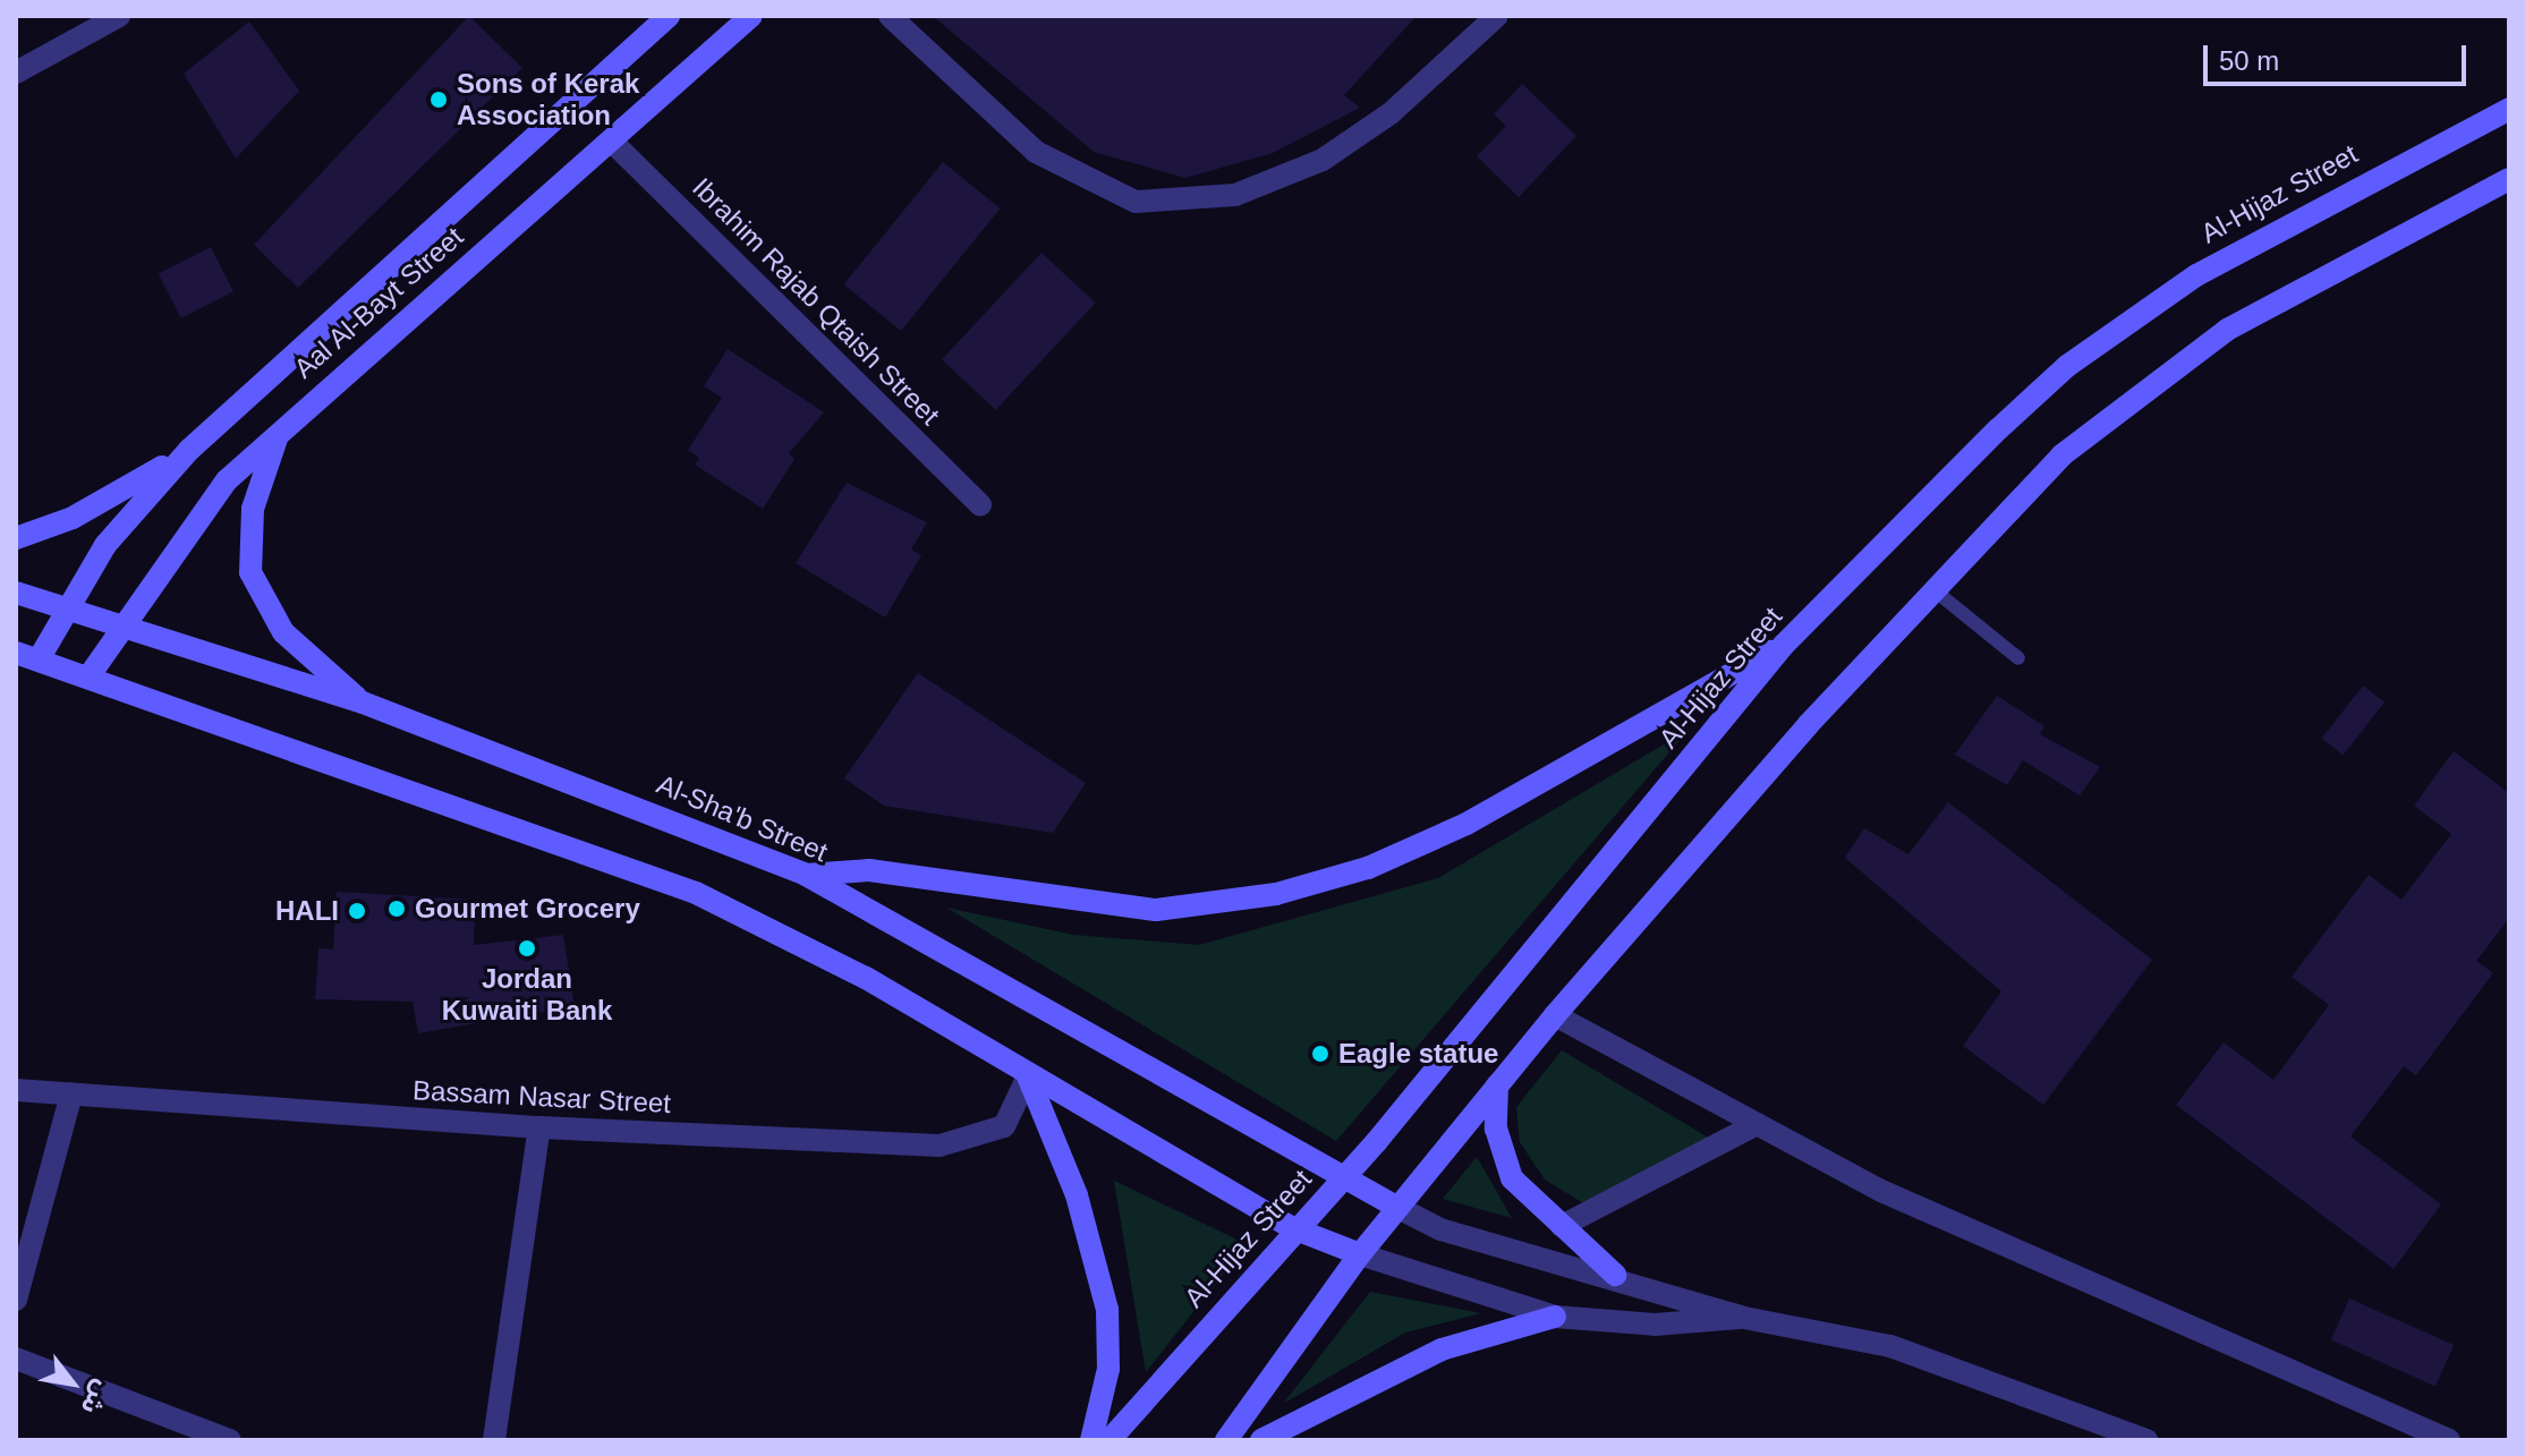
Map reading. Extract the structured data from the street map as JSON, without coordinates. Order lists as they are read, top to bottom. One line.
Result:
{"streets":{"main road":["Al-Hijaz Street","Aal Al-Bayt Street","Al-Sha'b Street"],"street":["Ibrahim Rajab Qtaish Street","Bassam Nasar Street"]},"crossings":[["Al-Hijaz Street","Al-Sha'b Street"],["Ibrahim Rajab Qtaish Street","Aal Al-Bayt Street"],["Aal Al-Bayt Street","Al-Sha'b Street"]],"places":["Sons of Kerak Association","Gourmet Grocery","HALI","Jordan Kuwaiti Bank","Eagle statue"],"scale_bar":"50 m","north":"bottom right"}
